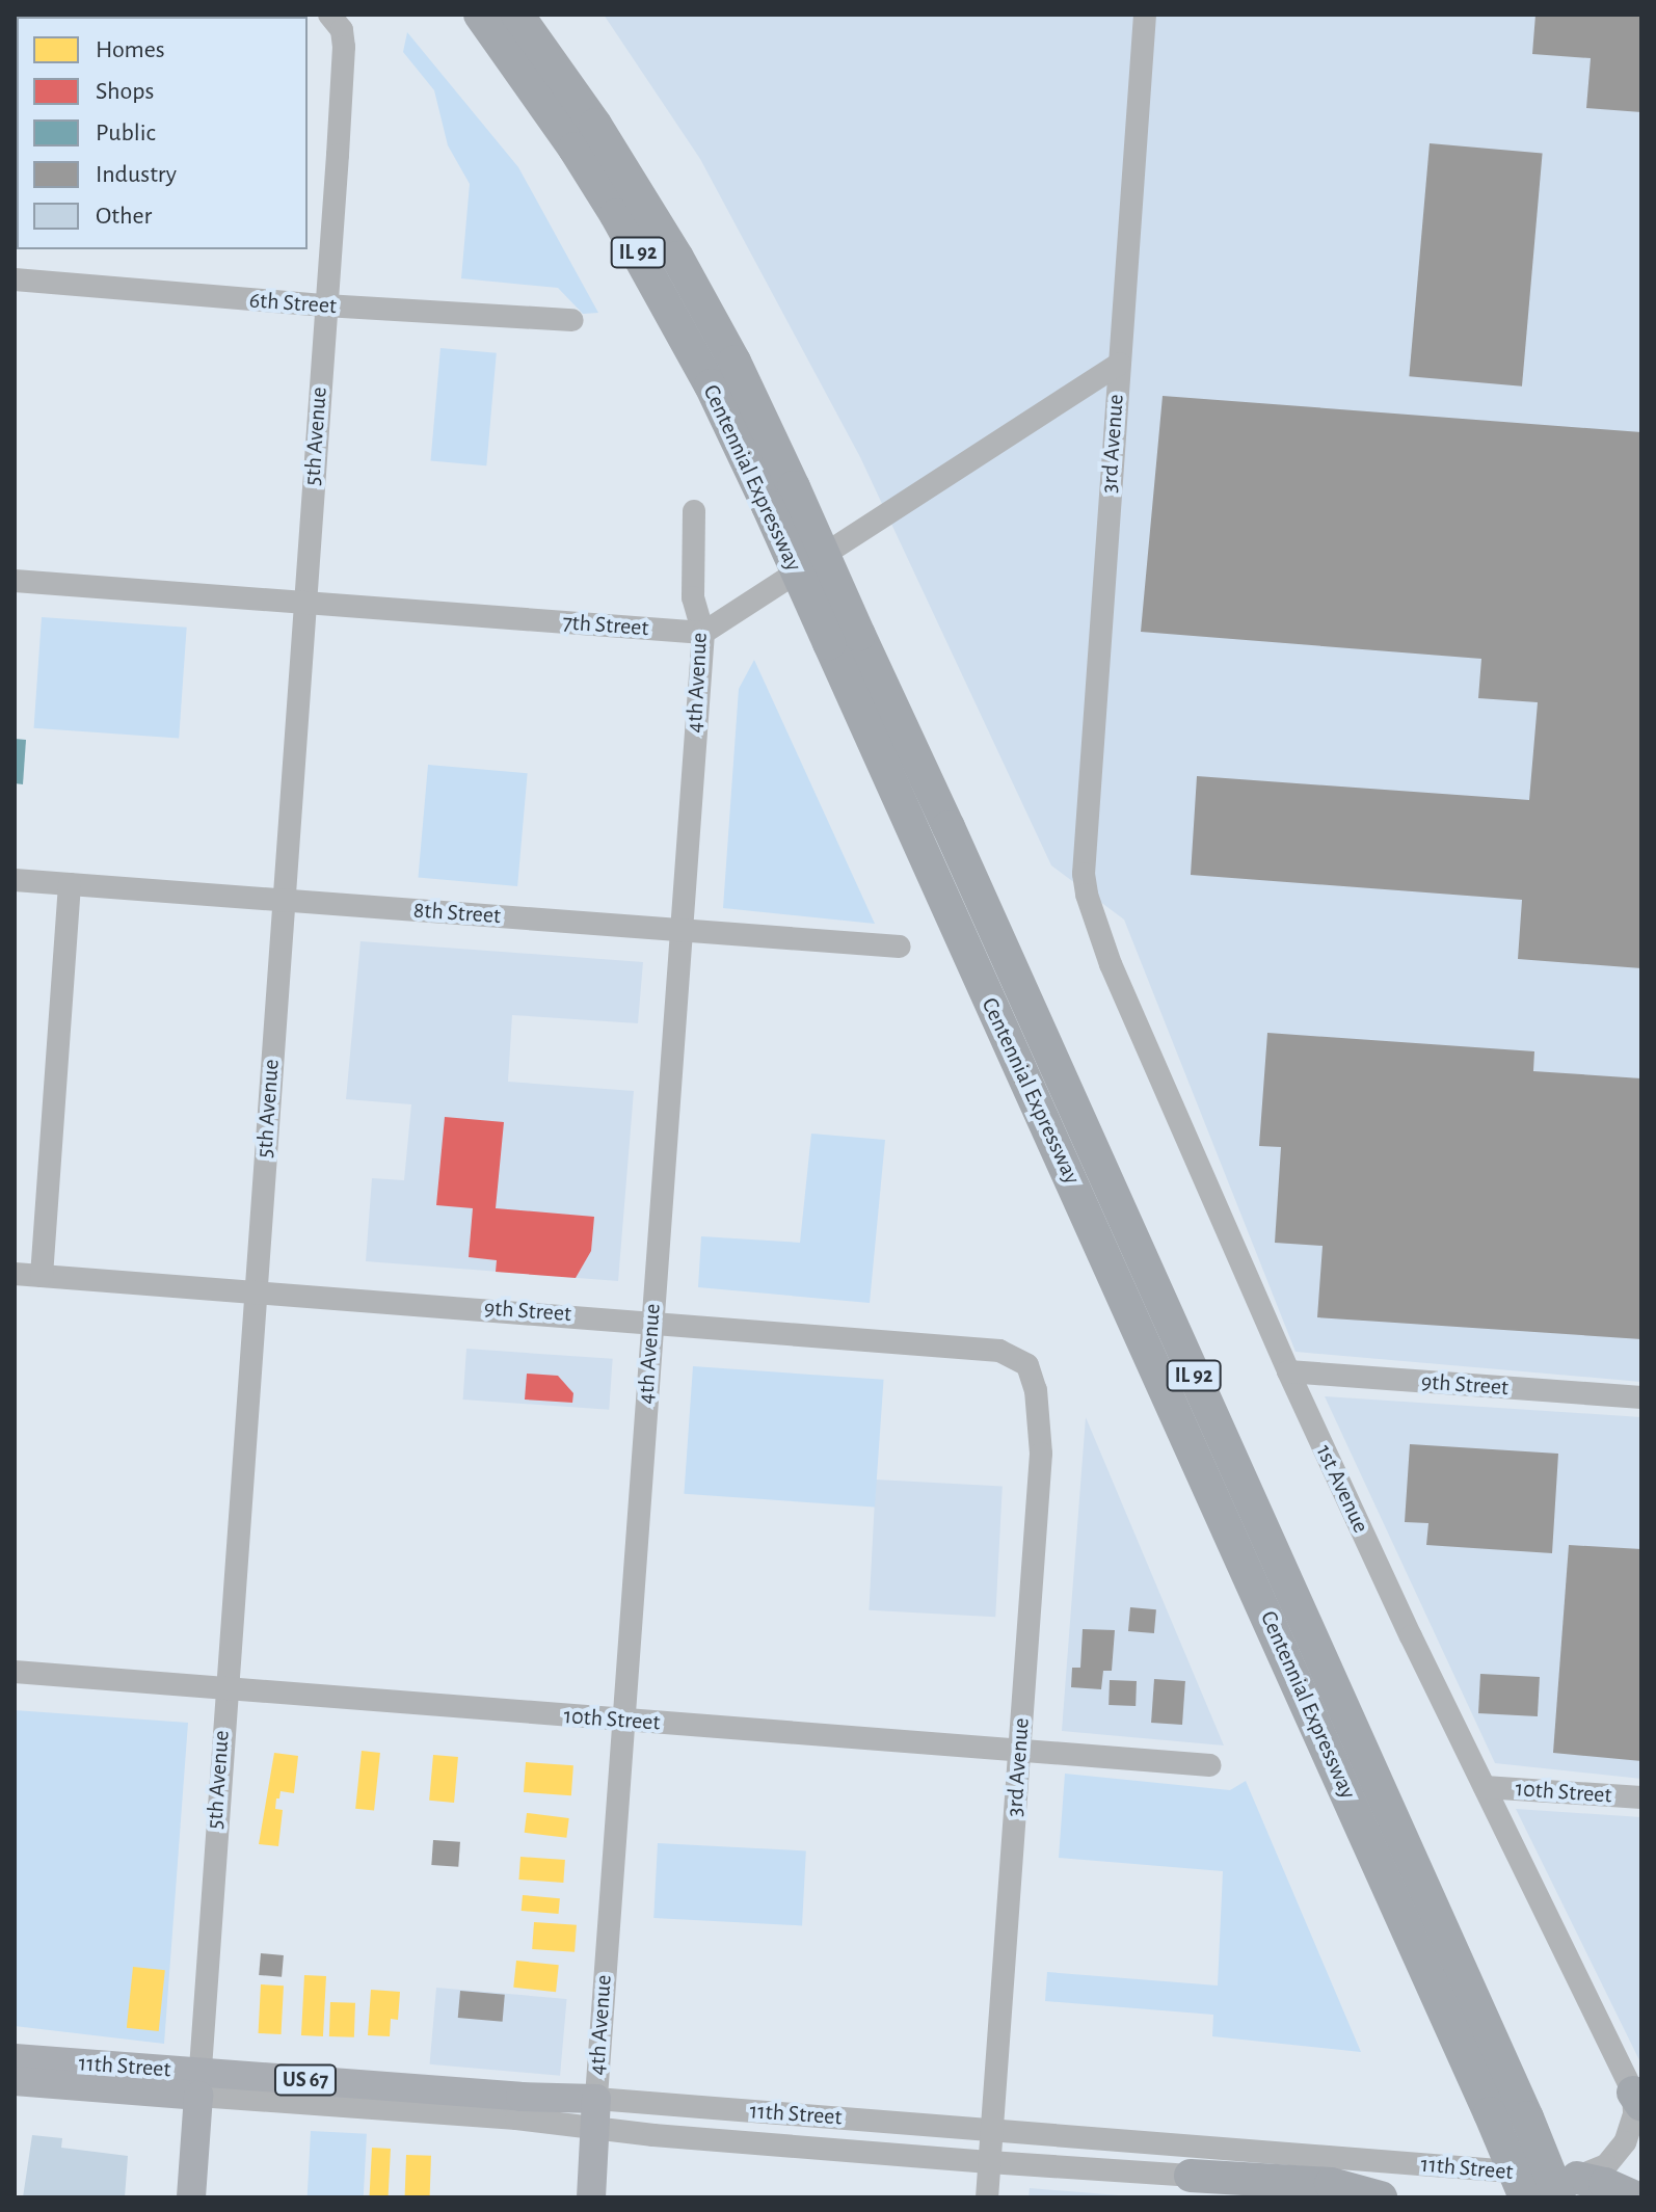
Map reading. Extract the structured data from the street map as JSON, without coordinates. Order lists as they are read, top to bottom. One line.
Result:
{"streets":{"highway":["IL 92","Centennial Expressway"],"main road":["5th Avenue","4th Avenue","11th Street","US 67"],"street":["6th Street","3rd Avenue","7th Street","8th Street","9th Street","1st Avenue","10th Street"]},"crossings":[["6th Street","5th Avenue"],["5th Avenue","7th Street"],["5th Avenue","8th Street"],["5th Avenue","9th Street"],["5th Avenue","10th Street"],["5th Avenue","11th Street"],["3rd Avenue","9th Street"],["3rd Avenue","1st Avenue"],["3rd Avenue","10th Street"],["3rd Avenue","11th Street"],["Centennial Expressway","11th Street"],["7th Street","4th Avenue"],["4th Avenue","8th Street"],["4th Avenue","9th Street"],["4th Avenue","10th Street"],["4th Avenue","11th Street"],["9th Street","1st Avenue"],["1st Avenue","10th Street"]],"legend":["Homes","Shops","Public","Industry","Other"]}
